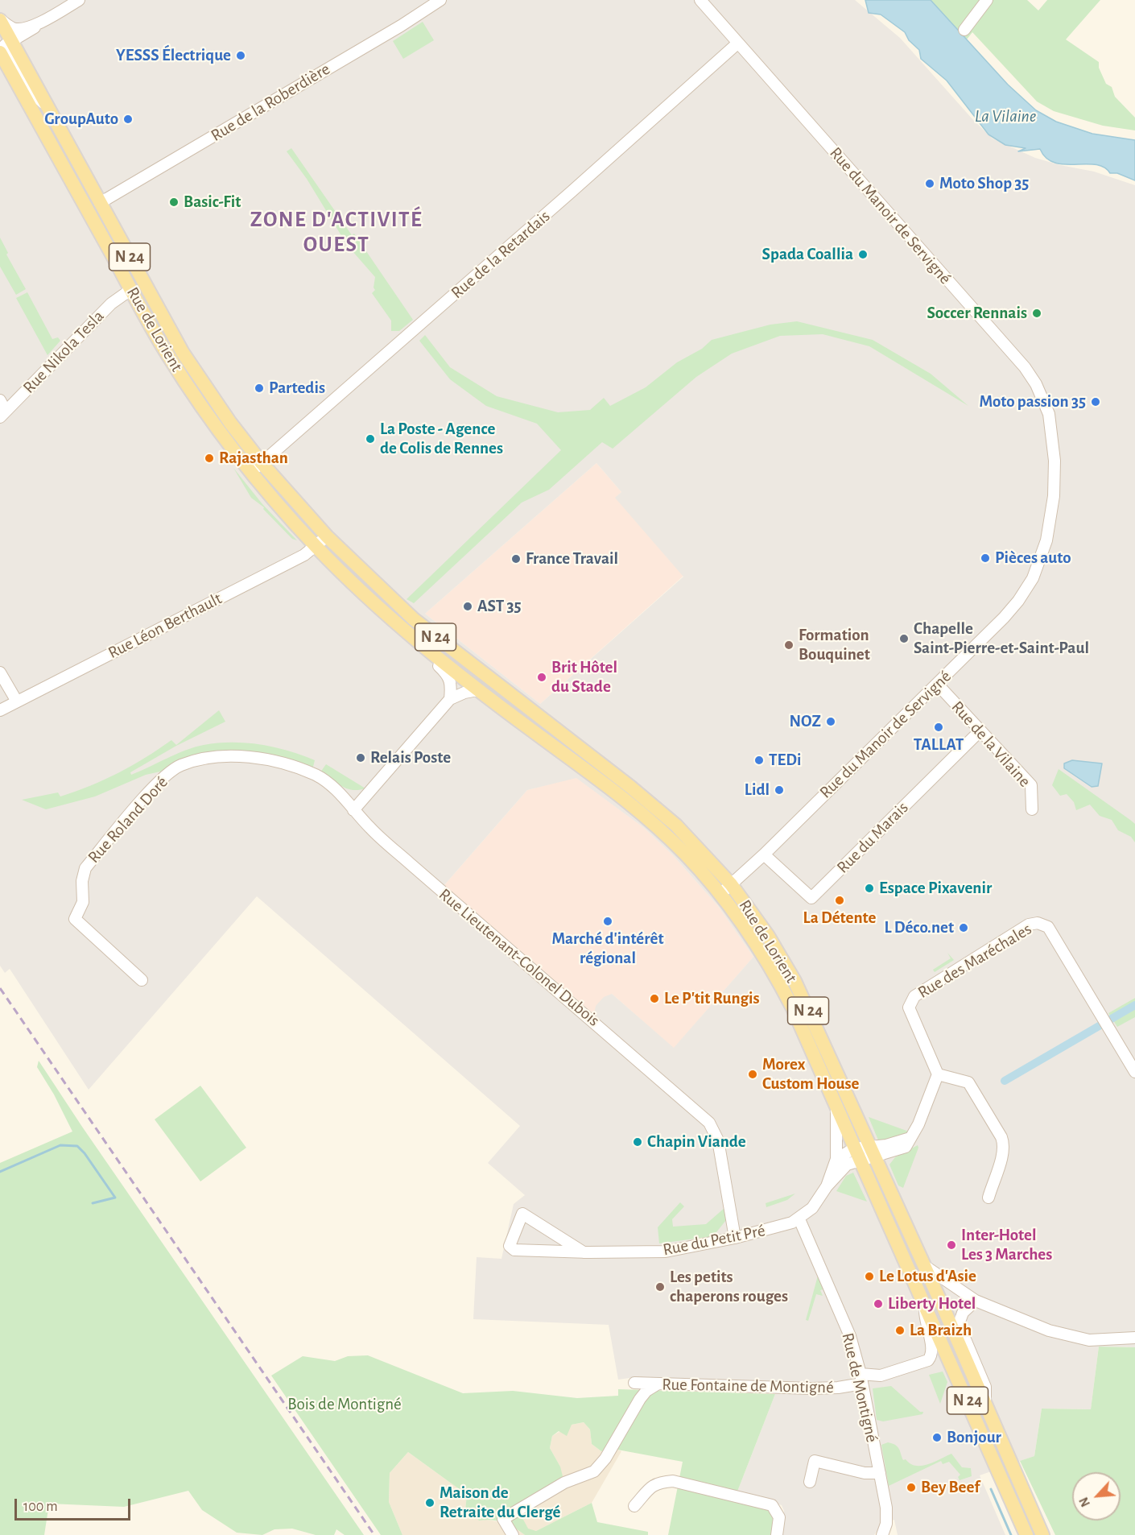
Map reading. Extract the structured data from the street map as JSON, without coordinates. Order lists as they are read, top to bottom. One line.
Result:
{"streets":{"main road":["N 24","Rue de Lorient"],"street":["Rue de la Roberdière","Rue du Manoir de Servigné","Rue de la Retardais","Rue Nikola Tesla","Rue Léon Berthault","Rue de la Vilaine","Rue Roland Doré","Rue du Marais","Rue Lieutenant-Colonel Dubois","Rue des Maréchales","Rue du Petit Pré","Rue Fontaine de Montigné","Rue de Montigné"]},"crossings":[["Rue de la Roberdière","Rue de Lorient"],["Rue du Manoir de Servigné","Rue de la Retardais"],["Rue du Manoir de Servigné","Rue de Lorient"],["Rue du Manoir de Servigné","Rue de la Vilaine"],["Rue du Manoir de Servigné","Rue du Marais"],["Rue de la Retardais","Rue de Lorient"],["Rue de Lorient","Rue Nikola Tesla"],["Rue de Lorient","Rue Léon Berthault"],["Rue de Lorient","Rue du Petit Pré"],["Rue de Lorient","Rue Fontaine de Montigné"],["Rue de la Vilaine","Rue du Marais"],["Rue Roland Doré","Rue Lieutenant-Colonel Dubois"],["Rue Lieutenant-Colonel Dubois","Rue du Petit Pré"],["Rue du Petit Pré","Rue de Montigné"],["Rue Fontaine de Montigné","Rue de Montigné"]],"districts":["ZONE D'ACTIVITÉ OUEST"],"water":["La Vilaine"],"parks":["Bois de Montigné"],"places":["YESSS Électrique","GroupAuto","Moto Shop 35","Basic-Fit","Spada Coallia","Soccer Rennais","Partedis","Moto passion 35","La Poste - Agence de Colis de Rennes","Rajasthan","Pièces auto","France Travail","AST 35","Chapelle Saint-Pierre-et-Saint-Paul","Formation Bouquinet","Brit Hôtel du Stade","NOZ","TALLAT","Relais Poste","TEDi","Lidl","Espace Pixavenir","La Détente","Marché d'intérêt régional","L Déco.net","Le P'tit Rungis","Morex Custom House","Chapin Viande","Inter-Hotel Les 3 Marches","Le Lotus d'Asie","Les petits chaperons rouges","Liberty Hotel","La Braizh","Bonjour","Bey Beef","Maison de Retraite du Clergé"],"scale_bar":"100 m","north":"bottom left"}
